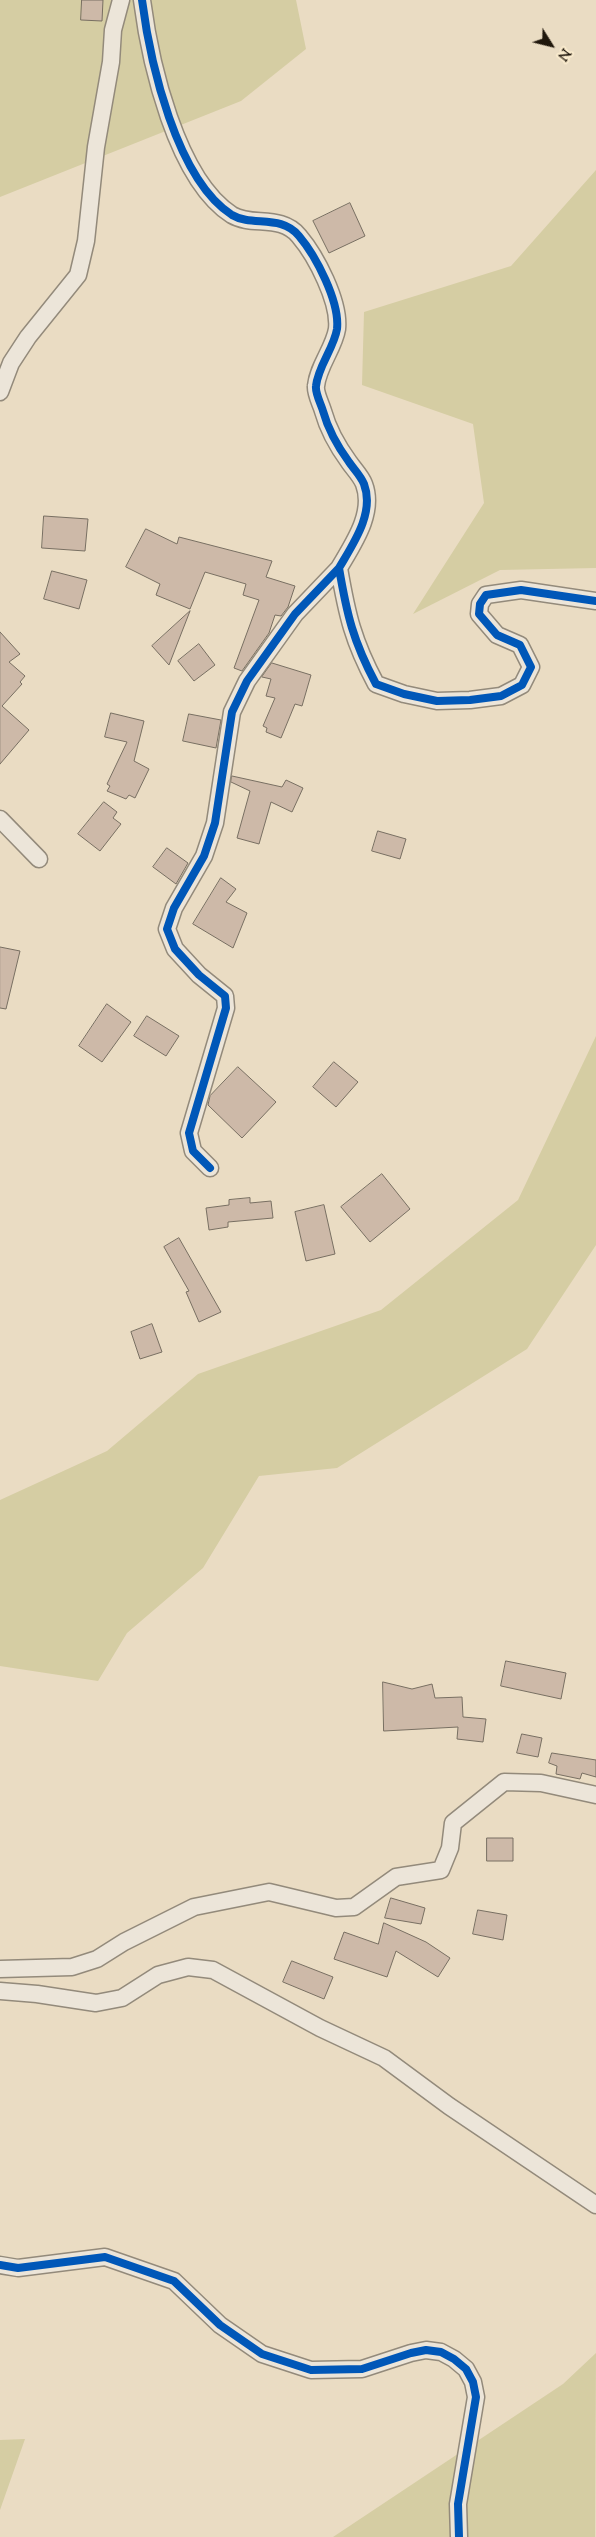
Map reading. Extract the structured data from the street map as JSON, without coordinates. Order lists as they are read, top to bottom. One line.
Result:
{"north":"bottom right"}
